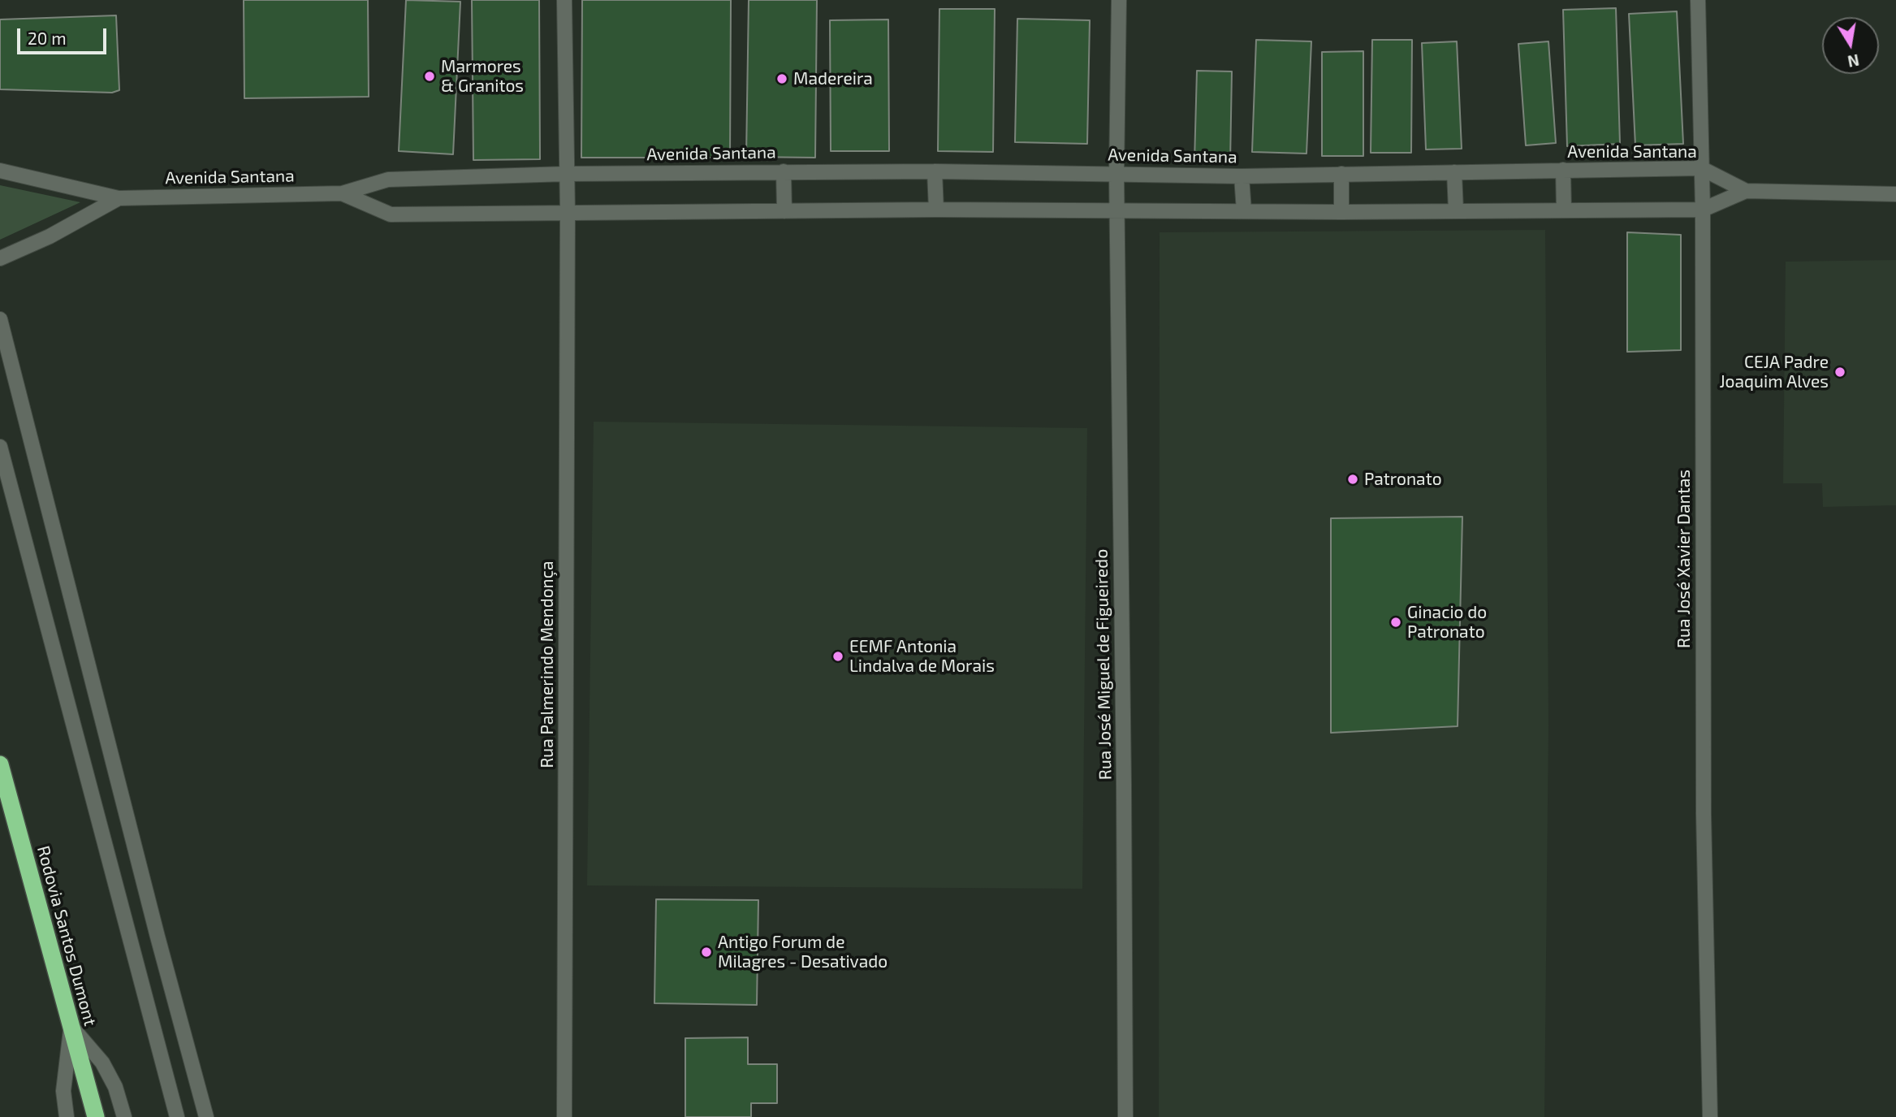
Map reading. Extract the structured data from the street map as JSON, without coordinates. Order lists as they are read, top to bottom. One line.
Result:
{"streets":{"highway":["Rodovia Santos Dumont"],"street":["Avenida Santana","Rua José Xavier Dantas","Rua Palmerindo Mendonça","Rua José Miguel de Figueiredo"]},"crossings":[["Avenida Santana","Rua José Xavier Dantas"],["Avenida Santana","Rua Palmerindo Mendonça"],["Avenida Santana","Rua José Miguel de Figueiredo"]],"places":["Marmores & Granitos","Madereira","CEJA Padre Joaquim Alves","Patronato","Ginacio do Patronato","EEMF Antonia Lindalva de Morais","Antigo Forum de Milagres - Desativado"],"scale_bar":"20 m","north":"bottom"}
